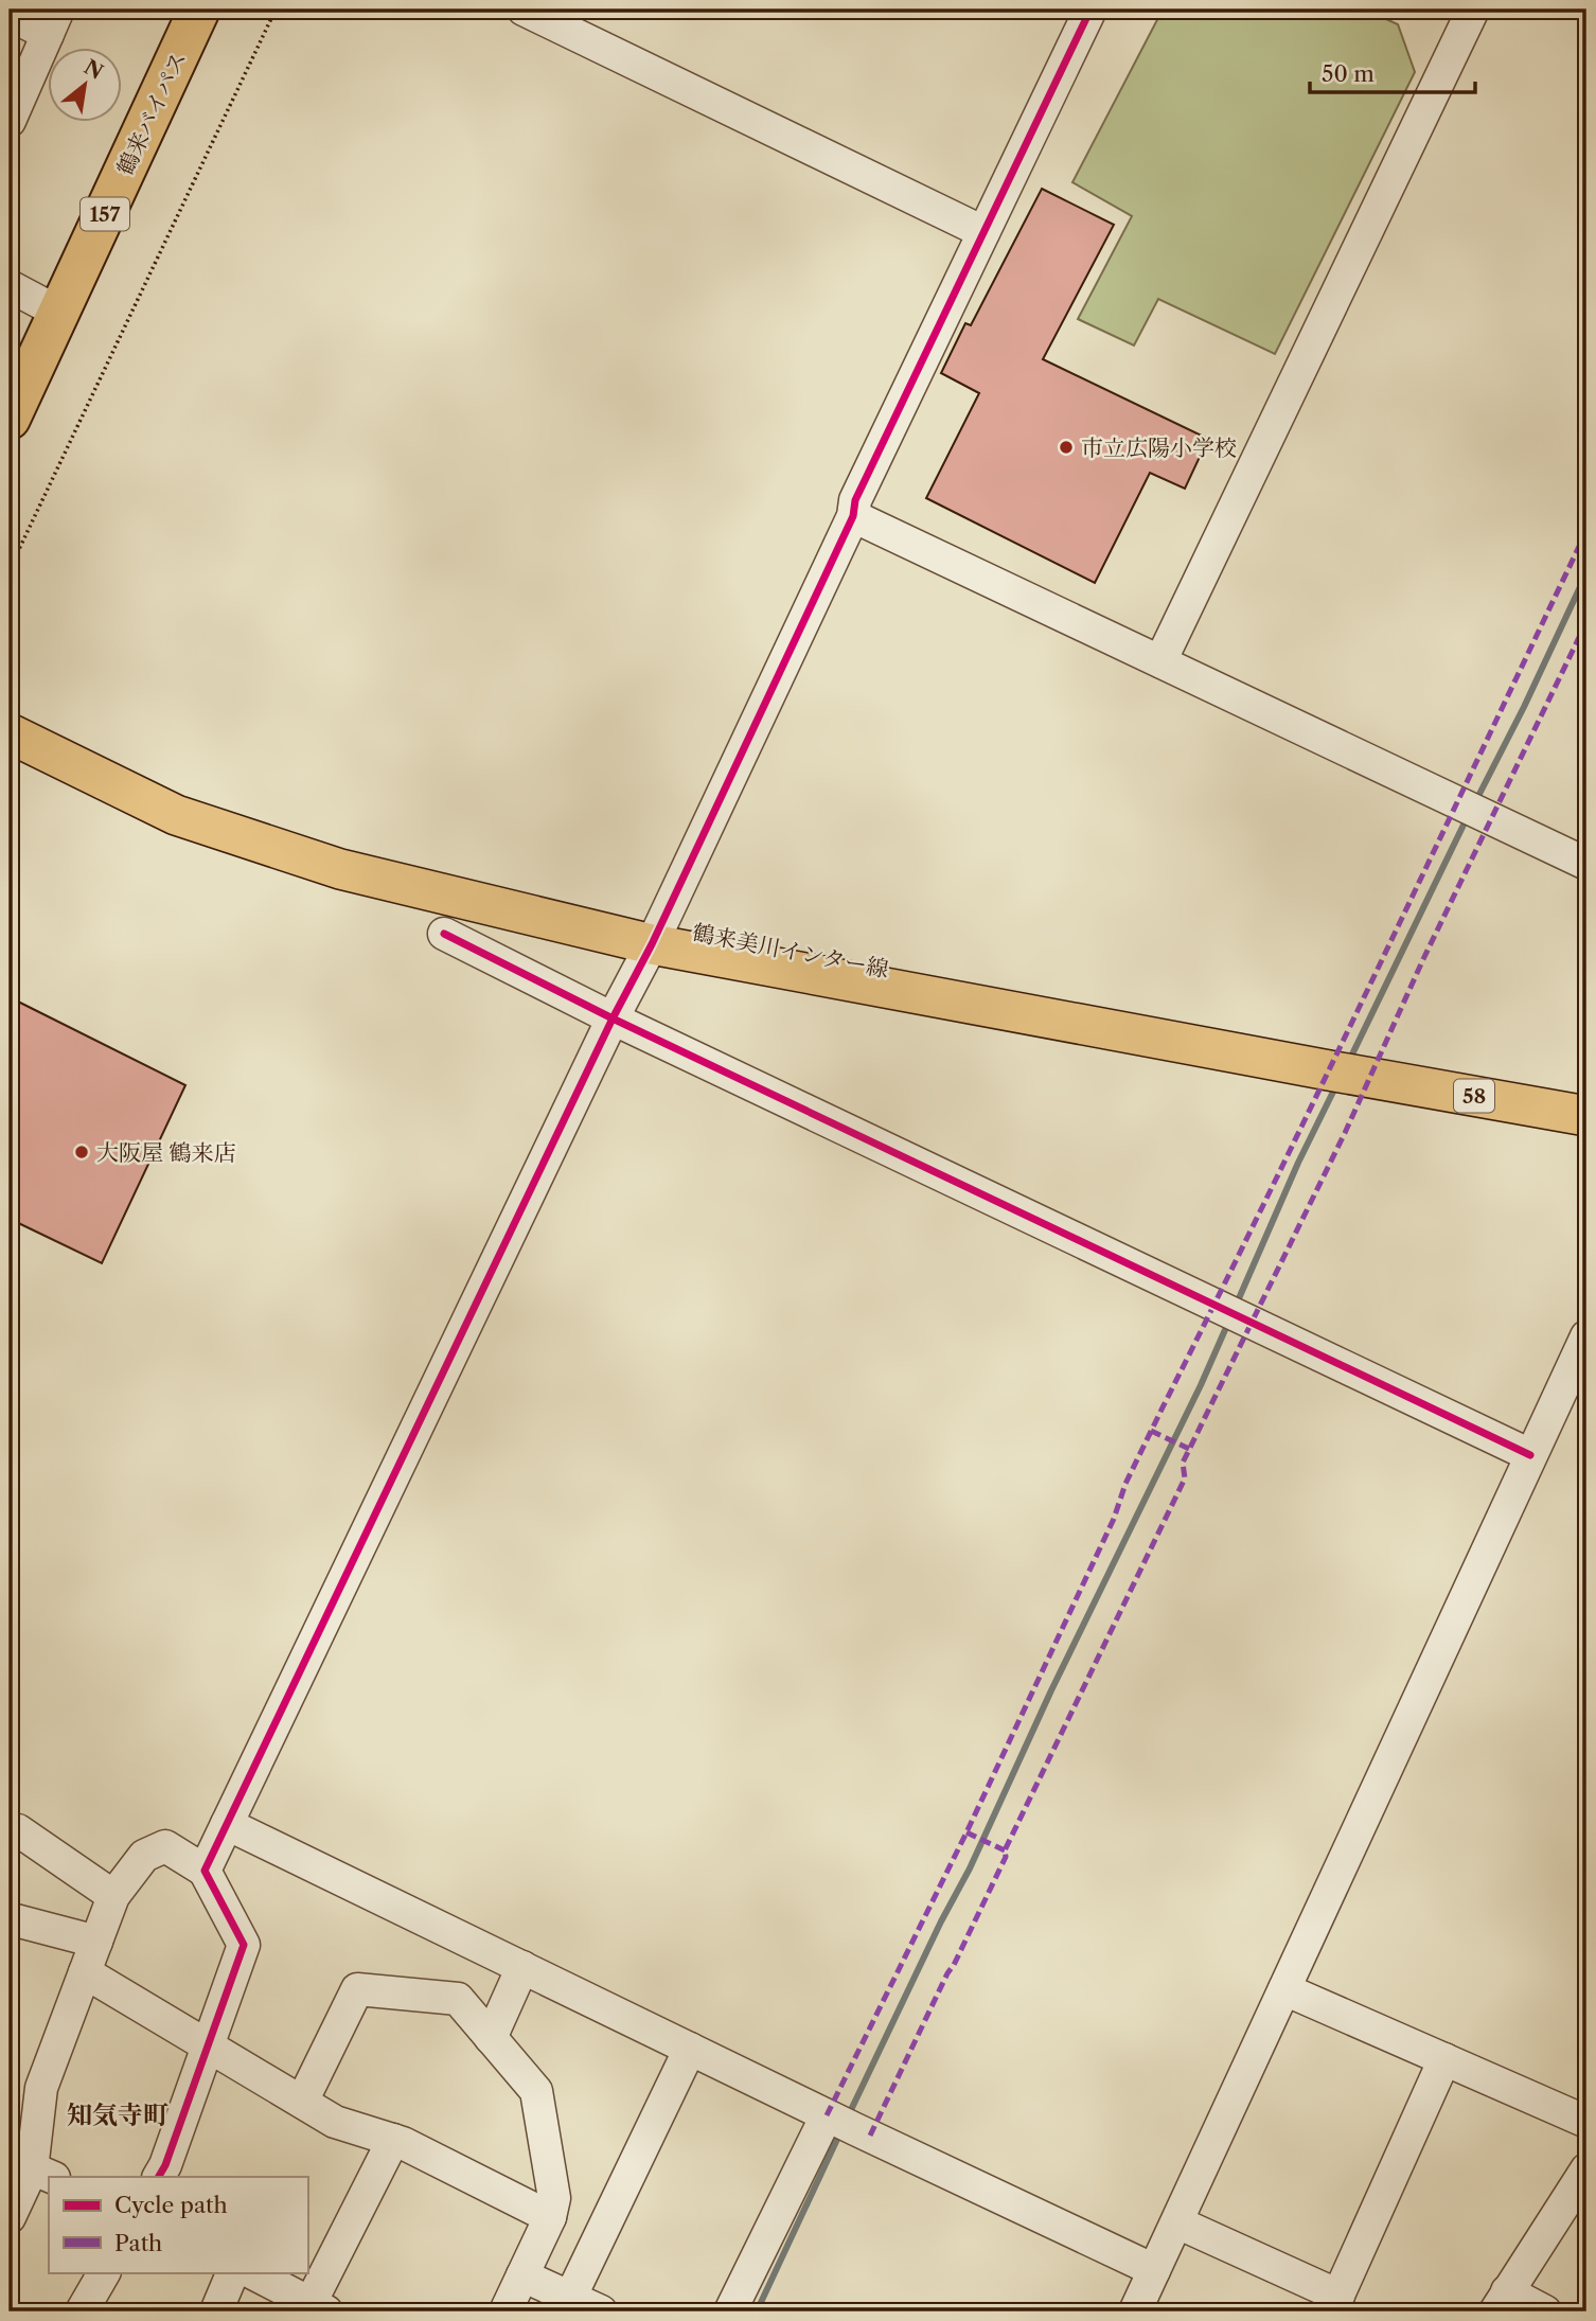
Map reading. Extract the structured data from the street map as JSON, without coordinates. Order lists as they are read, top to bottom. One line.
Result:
{"streets":{"highway":["鶴来バイパス","157"],"main road":["鶴来美川インター線","58"]},"districts":["知気寺町"],"places":["市立広陽小学校","大阪屋 鶴来店"],"legend":["Cycle path","Path"],"scale_bar":"50 m","north":"top right"}
